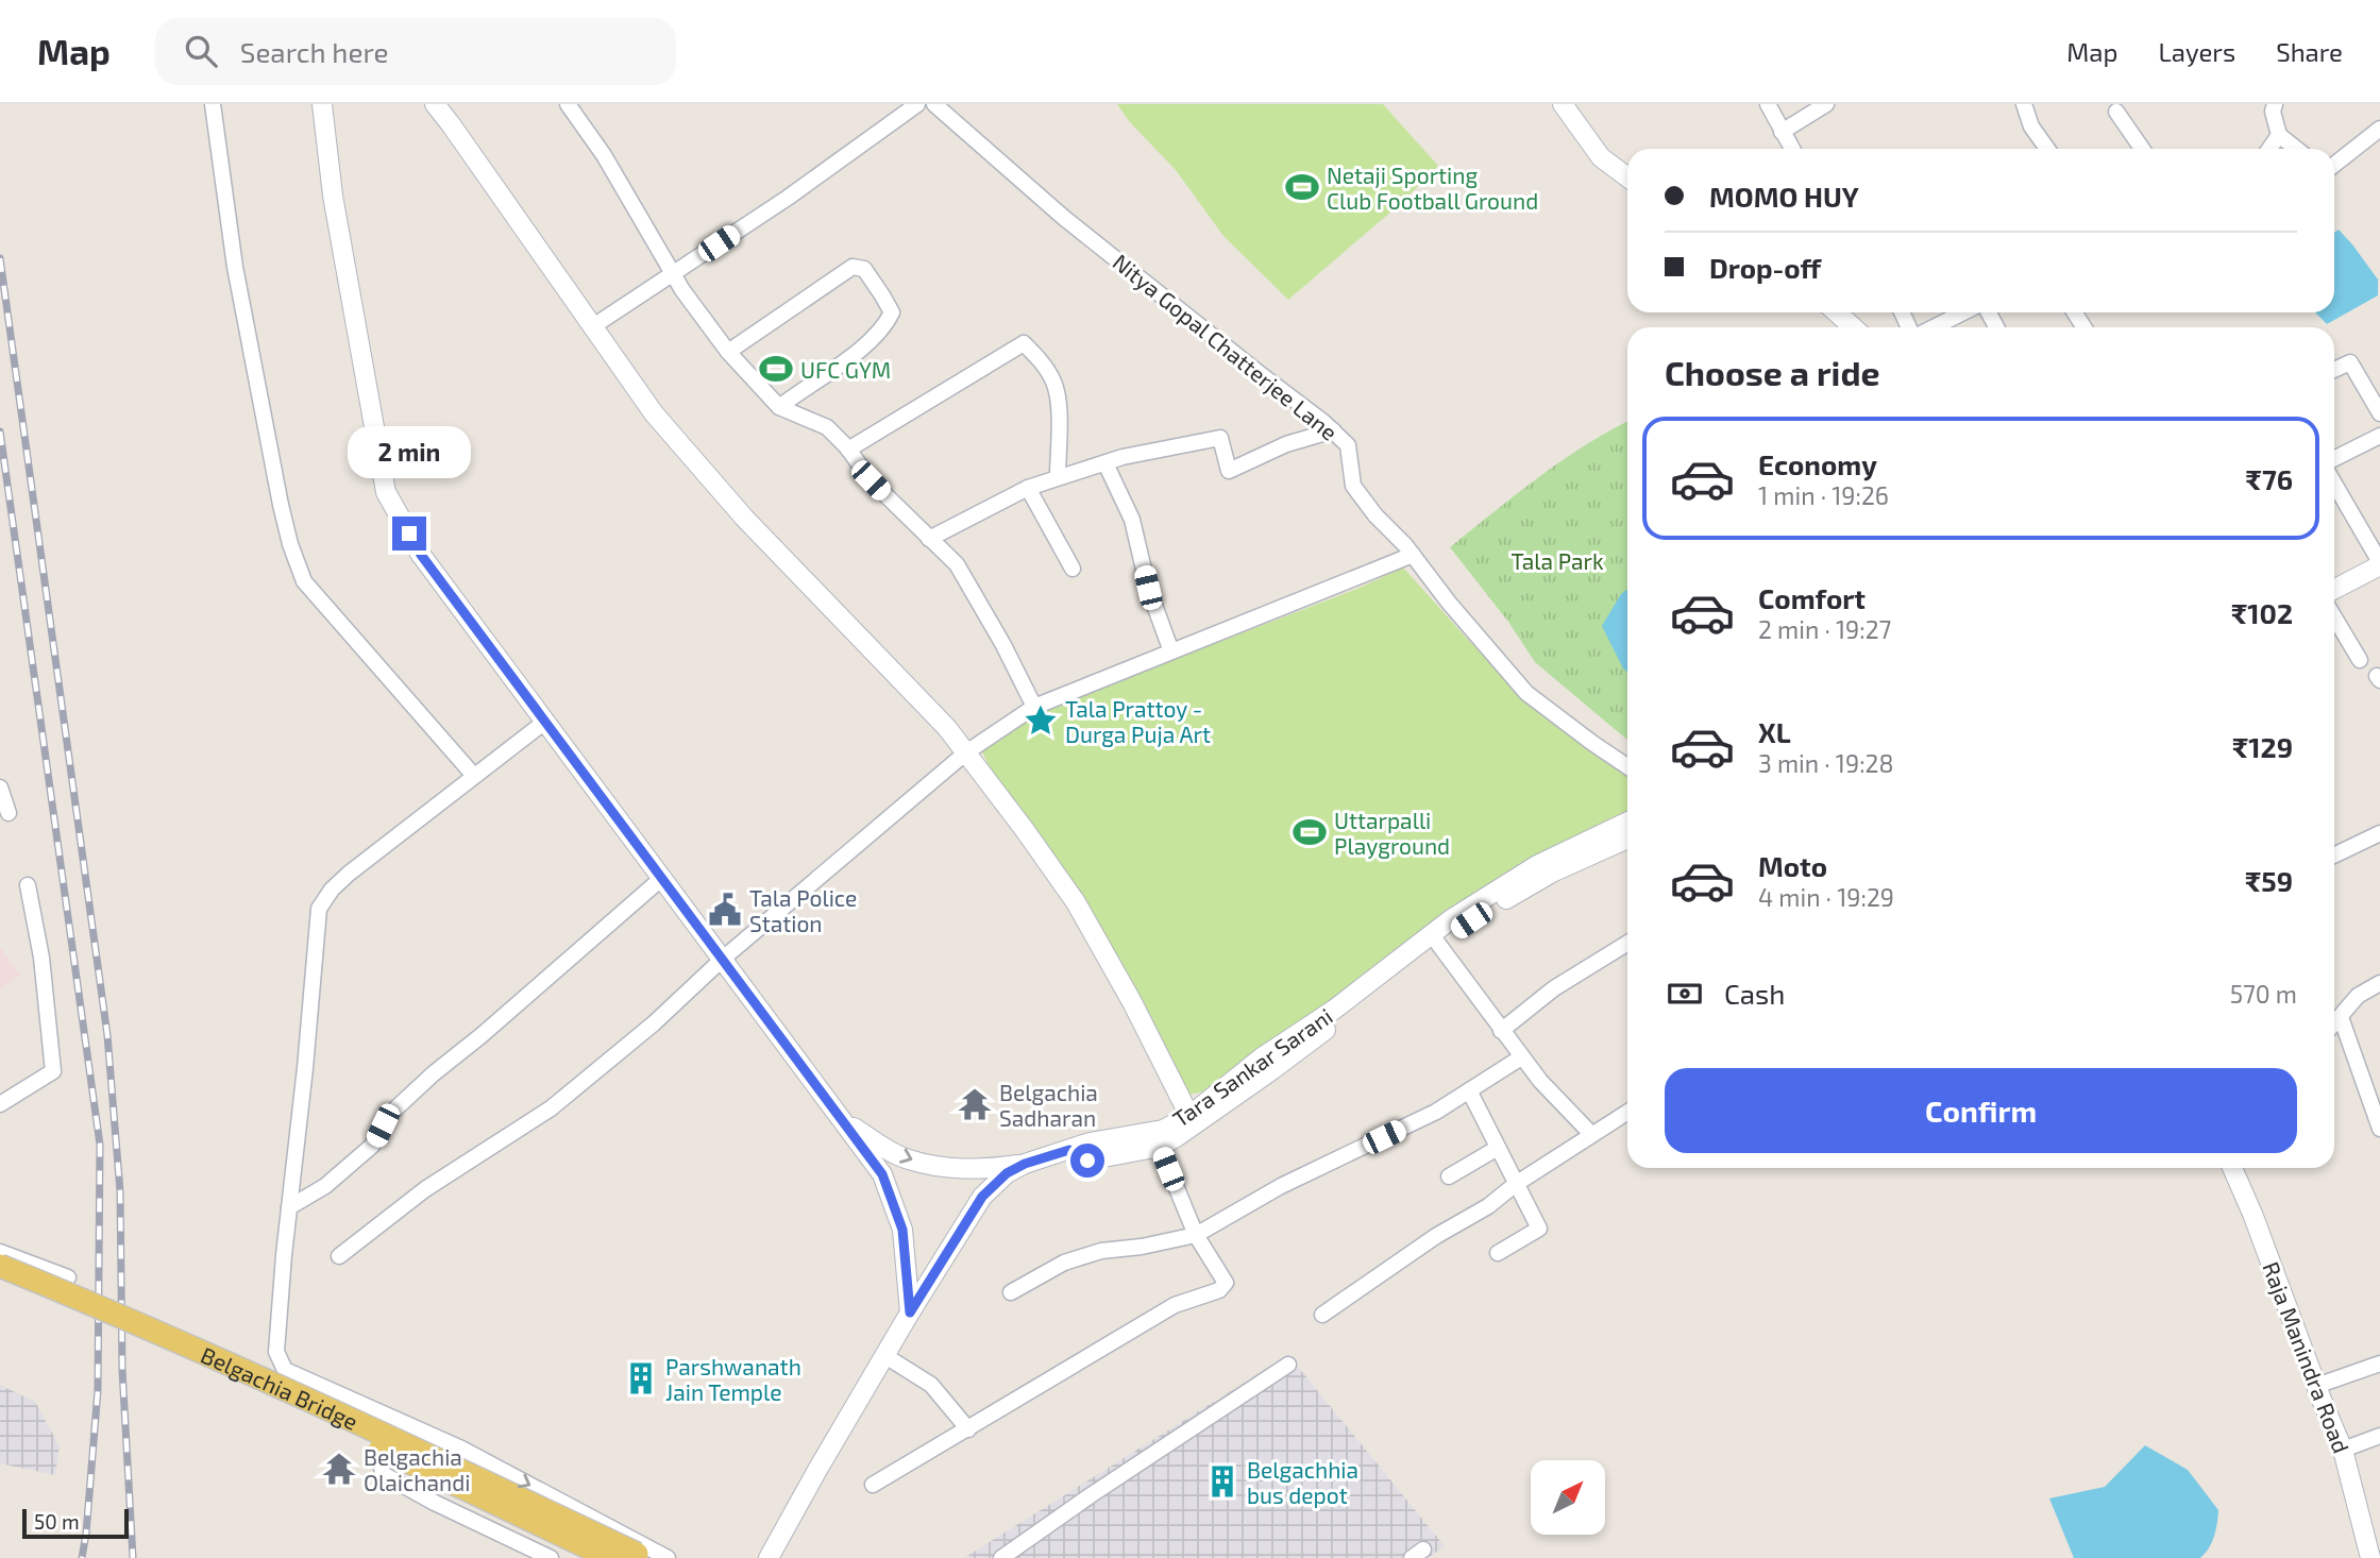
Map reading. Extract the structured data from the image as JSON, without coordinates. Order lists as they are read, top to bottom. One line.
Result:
{"streets":{"main road":["Belgachia Bridge"],"street":["Nitya Gopal Chatterjee Lane","Tara Sankar Sarani","Raja Manindra Road"]},"parks":["Tala Park"],"places":{"sports":["Netaji Sporting Club Football Ground","UFC GYM","Uttarpalli Playground"],"place":["Tala Prattoy - Durga Puja Art"],"public building":["Tala Police Station"],"temple":["Belgachia Sadharan","Belgachia Olaichandi"],"building":["Parshwanath Jain Temple","Belgachhia bus depot"]},"scale_bar":"50 m","north":"top right","page":{"header":"Map","search":"Search here","nav":["Map","Layers","Share"],"banner":["MOMO HUY","Drop-off"],"heading":"Choose a ride","list":[{"name":"Economy","note":"1 min · 19:26","value":"₹76"},{"name":"Comfort","note":"2 min · 19:27","value":"₹102"},{"name":"XL","note":"3 min · 19:28","value":"₹129"},{"name":"Moto","note":"4 min · 19:29","value":"₹59"}],"bubble":"2 min","pay":["Cash","570 m"],"buttons":"Confirm","scale":"50 m"}}
